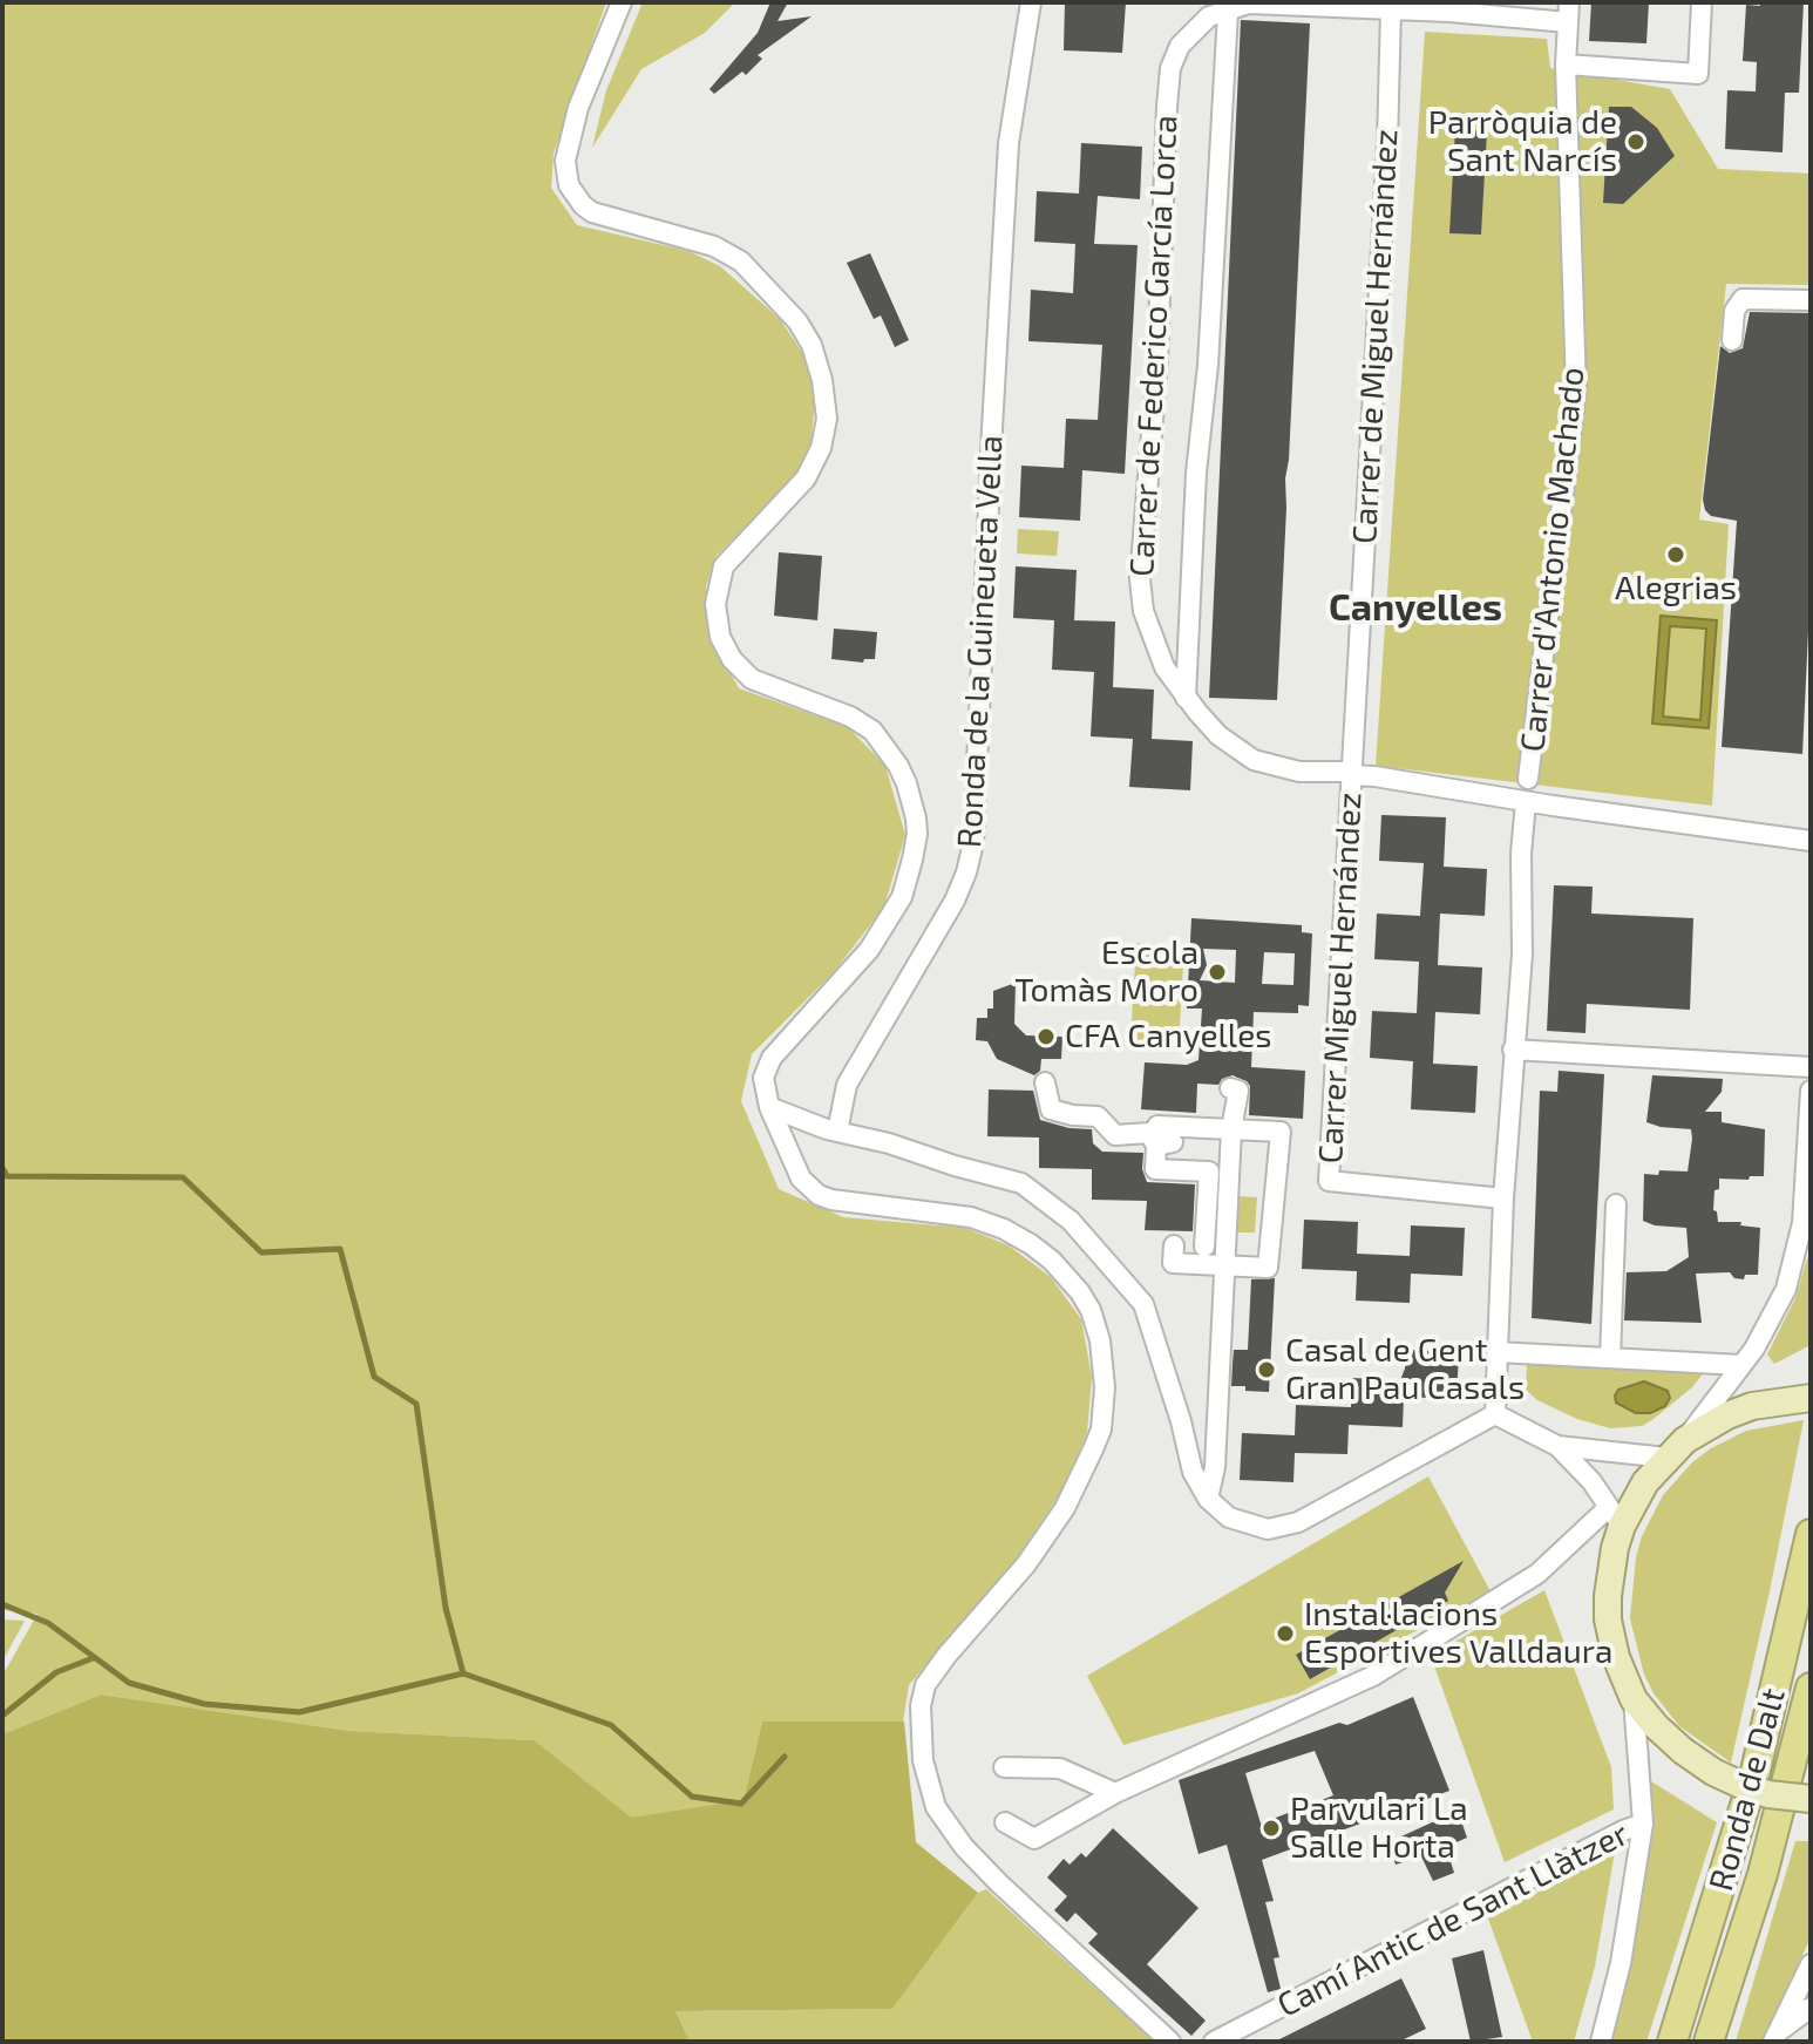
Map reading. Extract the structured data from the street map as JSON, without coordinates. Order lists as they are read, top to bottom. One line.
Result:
{"streets":{"highway":["Ronda de Dalt"],"street":["Carrer de Miguel Hernández","Carrer de Federico García Lorca","Carrer d'Antonio Machado","Ronda de la Guineueta Vella","Carrer Miguel Hernández","Camí Antic de Sant Llàtzer"]},"crossings":[["Carrer de Miguel Hernández","Carrer de Federico García Lorca"],["Carrer de Miguel Hernández","Carrer Miguel Hernández"],["Carrer de Federico García Lorca","Carrer d'Antonio Machado"],["Carrer de Federico García Lorca","Carrer Miguel Hernández"]],"districts":["Canyelles"],"places":["Parròquia de Sant Narcís","Alegrias","Escola Tomàs Moro","CFA Canyelles","Casal de Gent Gran Pau Casals","Instal·lacions Esportives Valldaura","Parvulari La Salle Horta"]}
